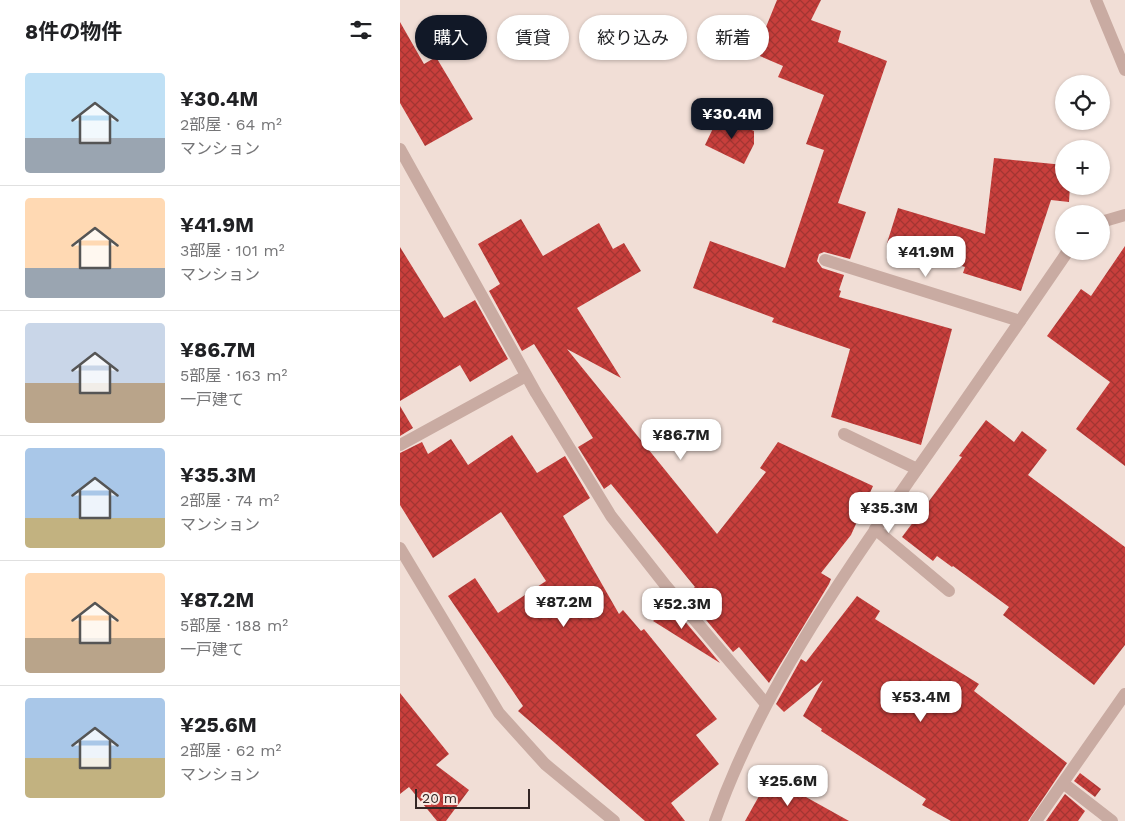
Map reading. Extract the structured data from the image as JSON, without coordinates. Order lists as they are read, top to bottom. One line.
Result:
{"scale_bar":"20 m","page":{"heading":"8件の物件","chip":["購入","賃貸","絞り込み","新着"],"list":[{"name":"¥30.4M","note":"2部屋 · 64 m² · マンション"},{"name":"¥41.9M","note":"3部屋 · 101 m² · マンション"},{"name":"¥86.7M","note":"5部屋 · 163 m² · 一戸建て"},{"name":"¥35.3M","note":"2部屋 · 74 m² · マンション"},{"name":"¥87.2M","note":"5部屋 · 188 m² · 一戸建て"},{"name":"¥25.6M","note":"2部屋 · 62 m² · マンション"}],"map_buttons":["+","−"],"price":["¥30.4M","¥41.9M","¥86.7M","¥35.3M","¥87.2M","¥52.3M","¥53.4M","¥25.6M"],"scale":"20 m"}}
